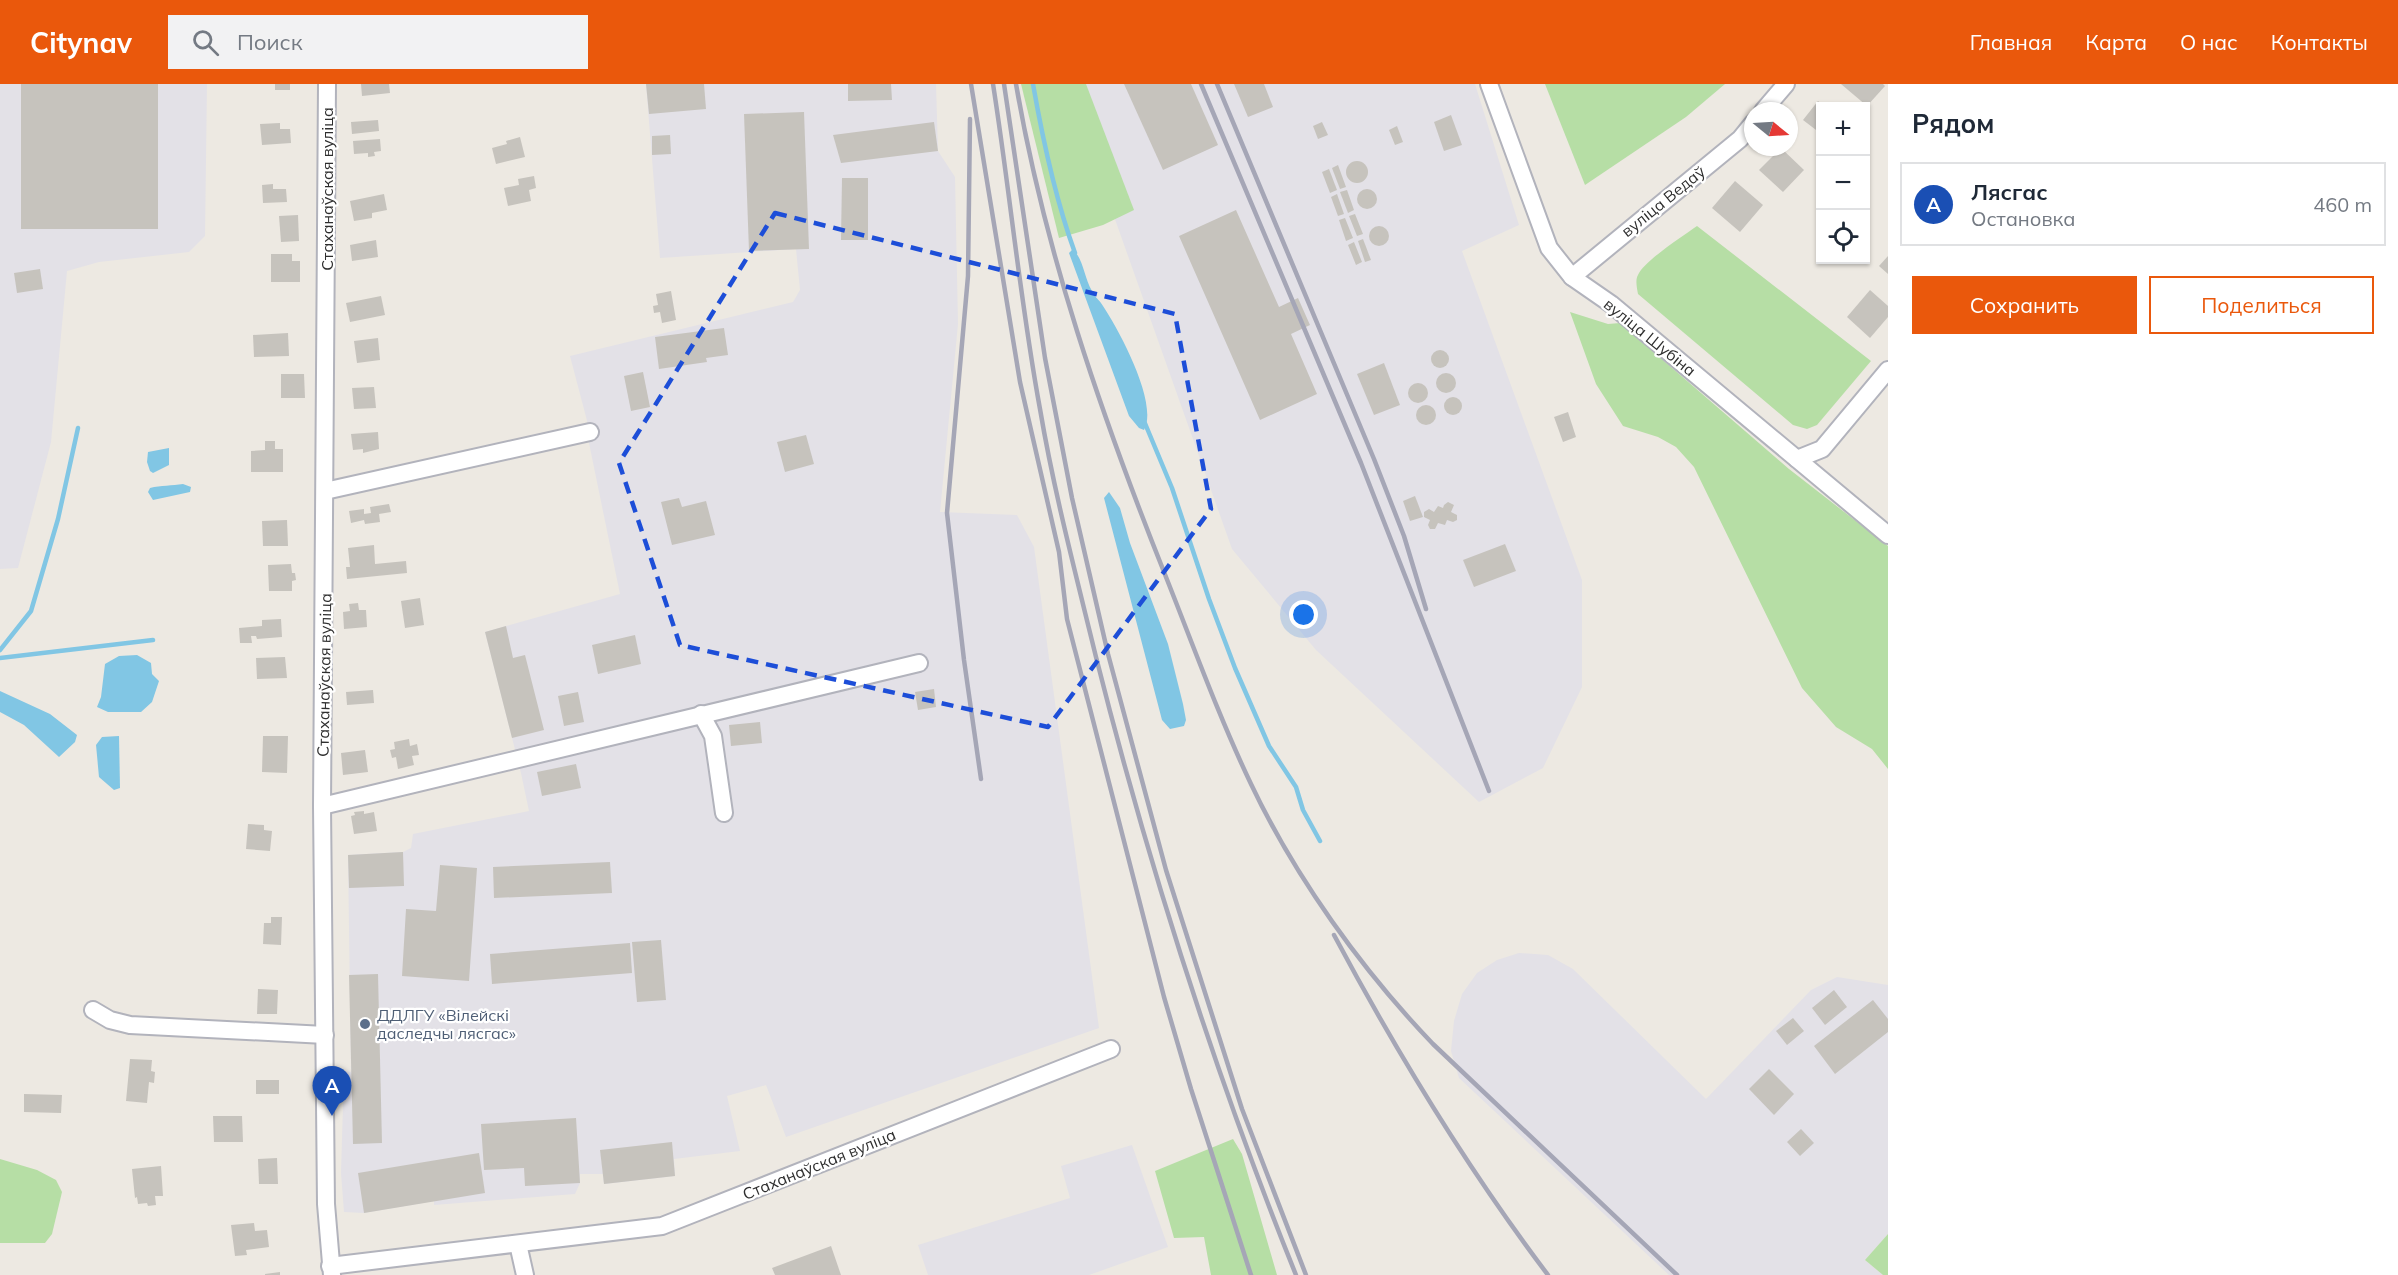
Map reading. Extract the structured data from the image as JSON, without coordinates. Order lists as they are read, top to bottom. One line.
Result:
{"streets":{"street":["Стаханаўская вуліца","вуліца Ведаў","вуліца Шубіна"]},"crossings":[["вуліца Ведаў","вуліца Шубіна"]],"places":["ДДЛГУ «Вілейскі даследчы лясгас»"],"north":"right","page":{"header":"Citynav","search":"Поиск","nav":["Главная","Карта","О нас","Контакты"],"heading":"Рядом","map_buttons":["+","−"],"list":[{"mark":"A","name":"Лясгас","note":"Остановка","value":"460 m"}],"buttons":["Сохранить","Поделиться"],"pins":"A"}}
